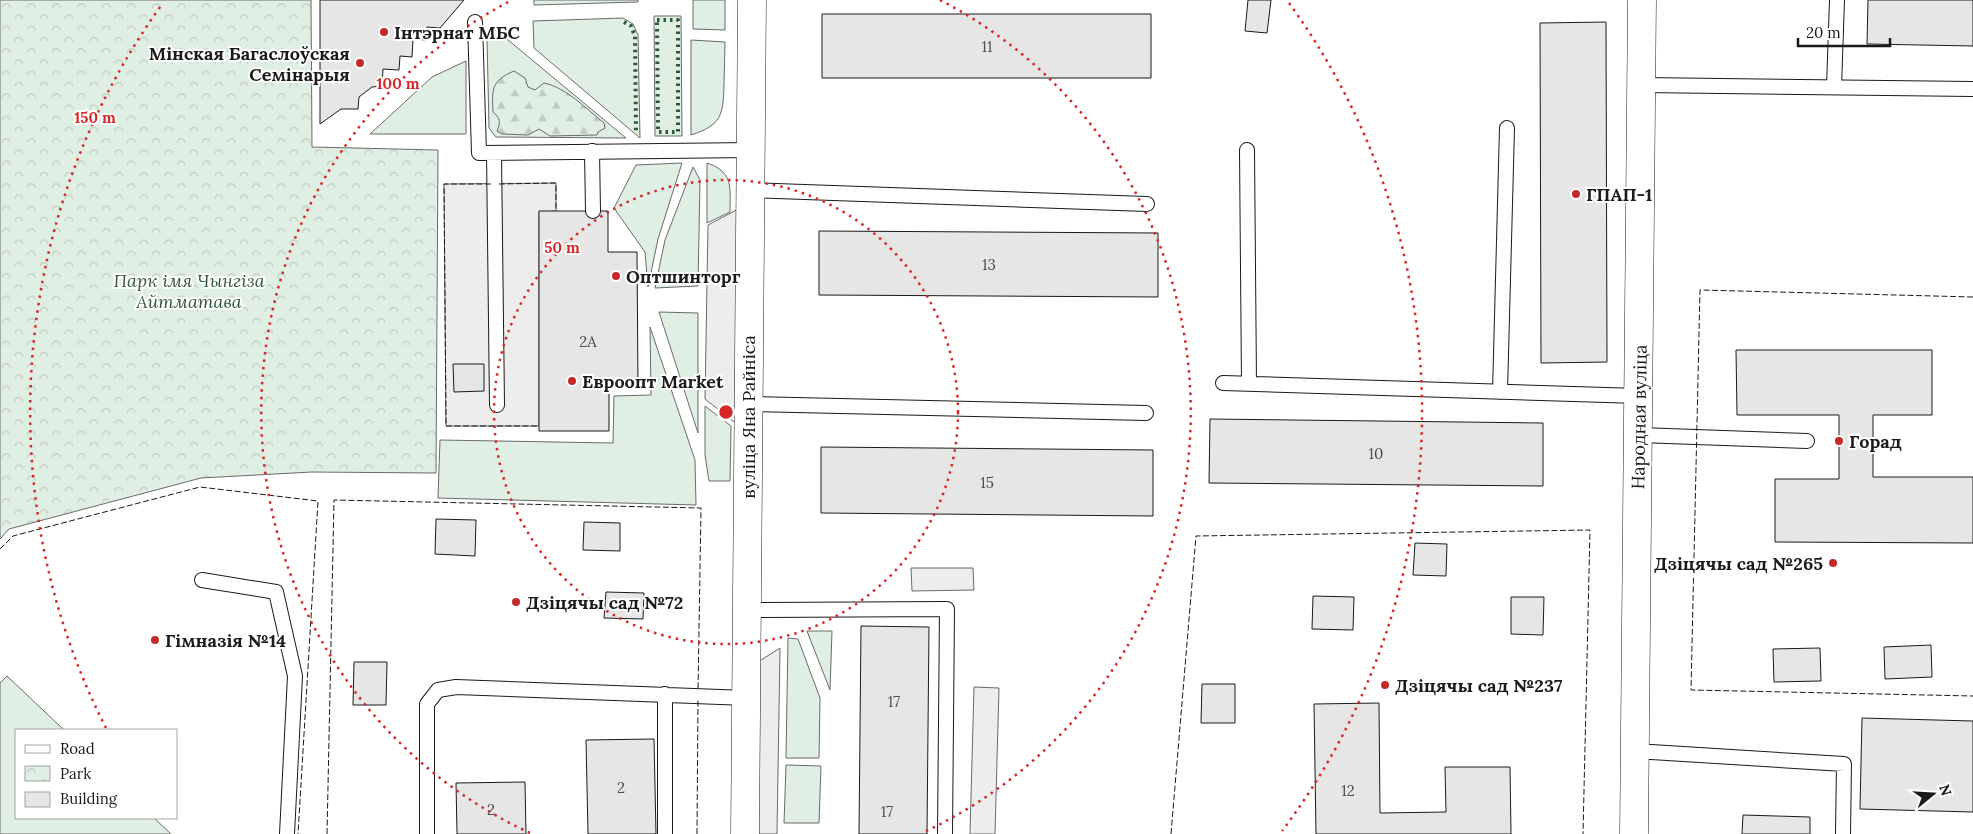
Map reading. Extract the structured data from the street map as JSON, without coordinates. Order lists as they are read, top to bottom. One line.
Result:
{"streets":{"street":["вуліца Яна Райніса","Народная вуліца"]},"parks":["Парк імя Чынгіза Айтматава"],"places":["Інтэрнат МБС","Мінская Багаслоўская Семінарыя","ГПАП-1","Оптшинторг","Евроопт Market","Горад","Дзіцячы сад №265","Дзіцячы сад №72","Гімназія №14","Дзіцячы сад №237"],"house_numbers":["11","13","2А","10","15","17","2","12","2","17"],"legend":["Road","Park","Building"],"scale_bar":"20 m","north":"right","rings":["100 m","150 m","50 m"]}
